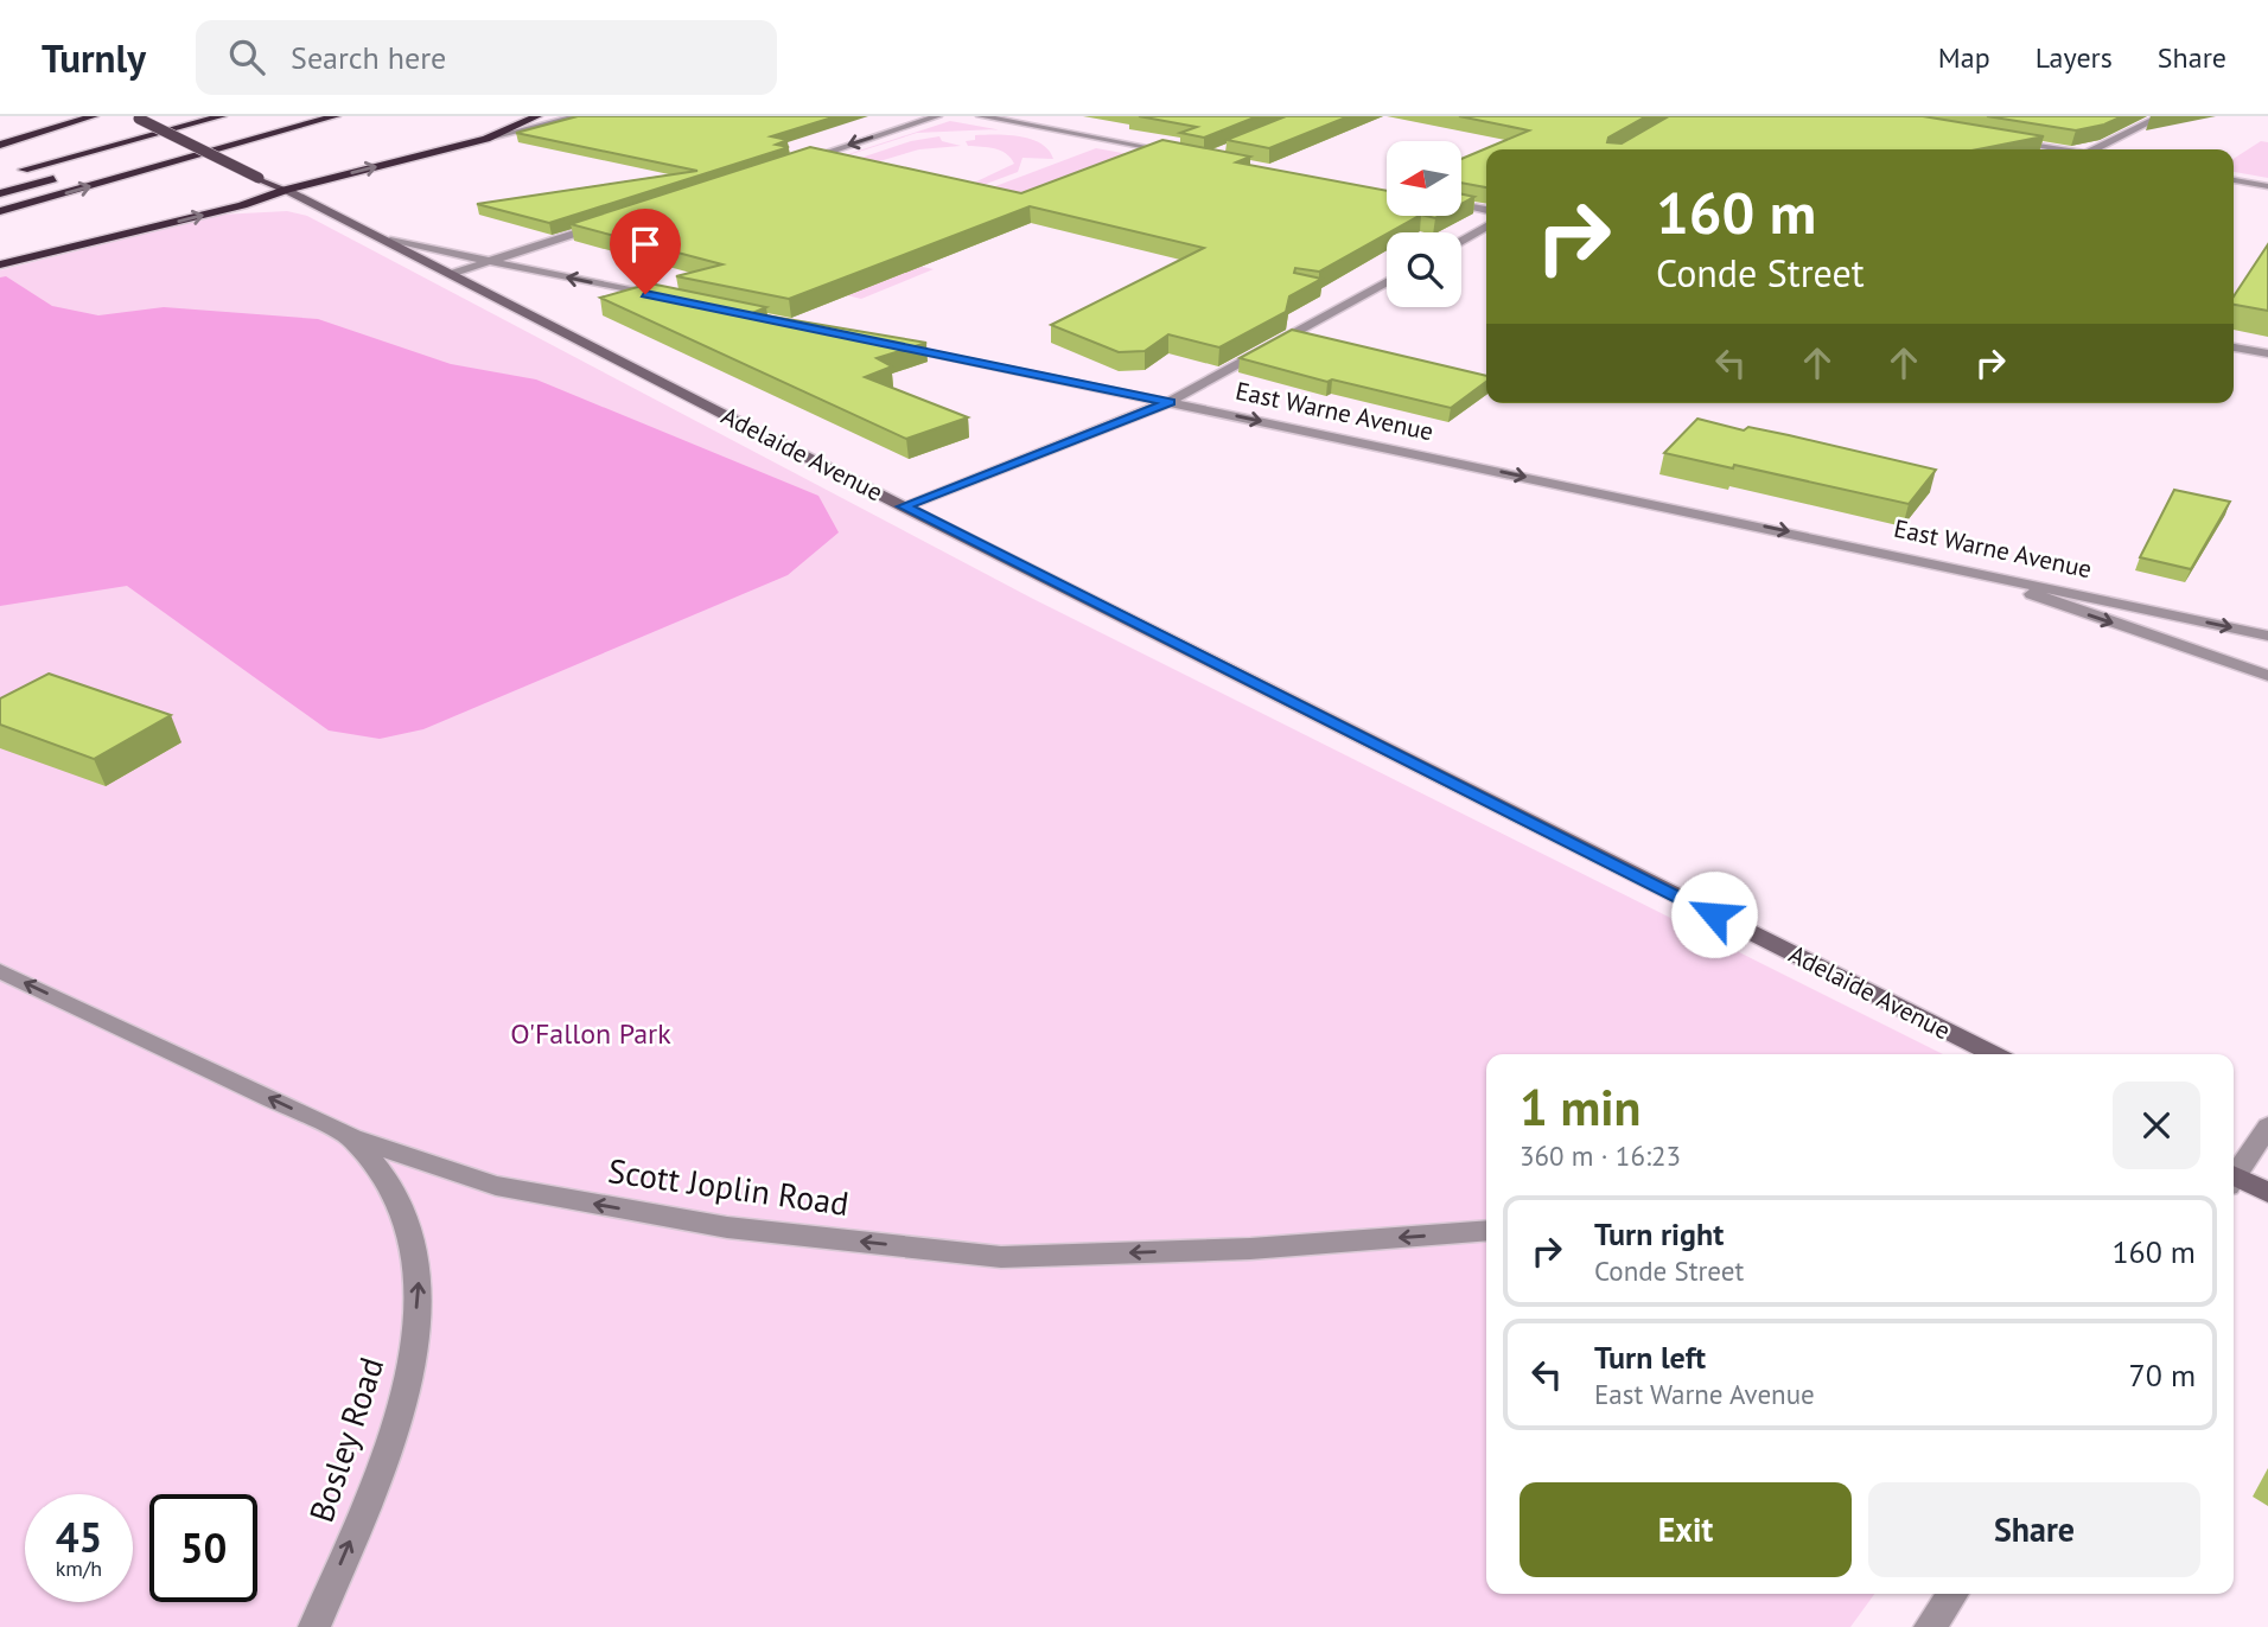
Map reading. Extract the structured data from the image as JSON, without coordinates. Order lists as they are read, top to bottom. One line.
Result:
{"streets":{"main road":["Adelaide Avenue"],"street":["East Warne Avenue","Scott Joplin Road","Bosley Road"]},"crossings":[["Scott Joplin Road","Bosley Road"]],"one_way":["East Warne Avenue","Scott Joplin Road","Bosley Road"],"parks":["O'Fallon Park"],"north":"left","page":{"header":"Turnly","search":"Search here","nav":["Map","Layers","Share"],"turn":["160 m","Conde Street"],"heading":["1 min","360 m · 16:23"],"list":[{"name":"Turn right","note":"Conde Street","value":"160 m"},{"name":"Turn left","note":"East Warne Avenue","value":"70 m"}],"buttons":["Exit","Share"],"speed":"45 km/h","limit":"50"}}
